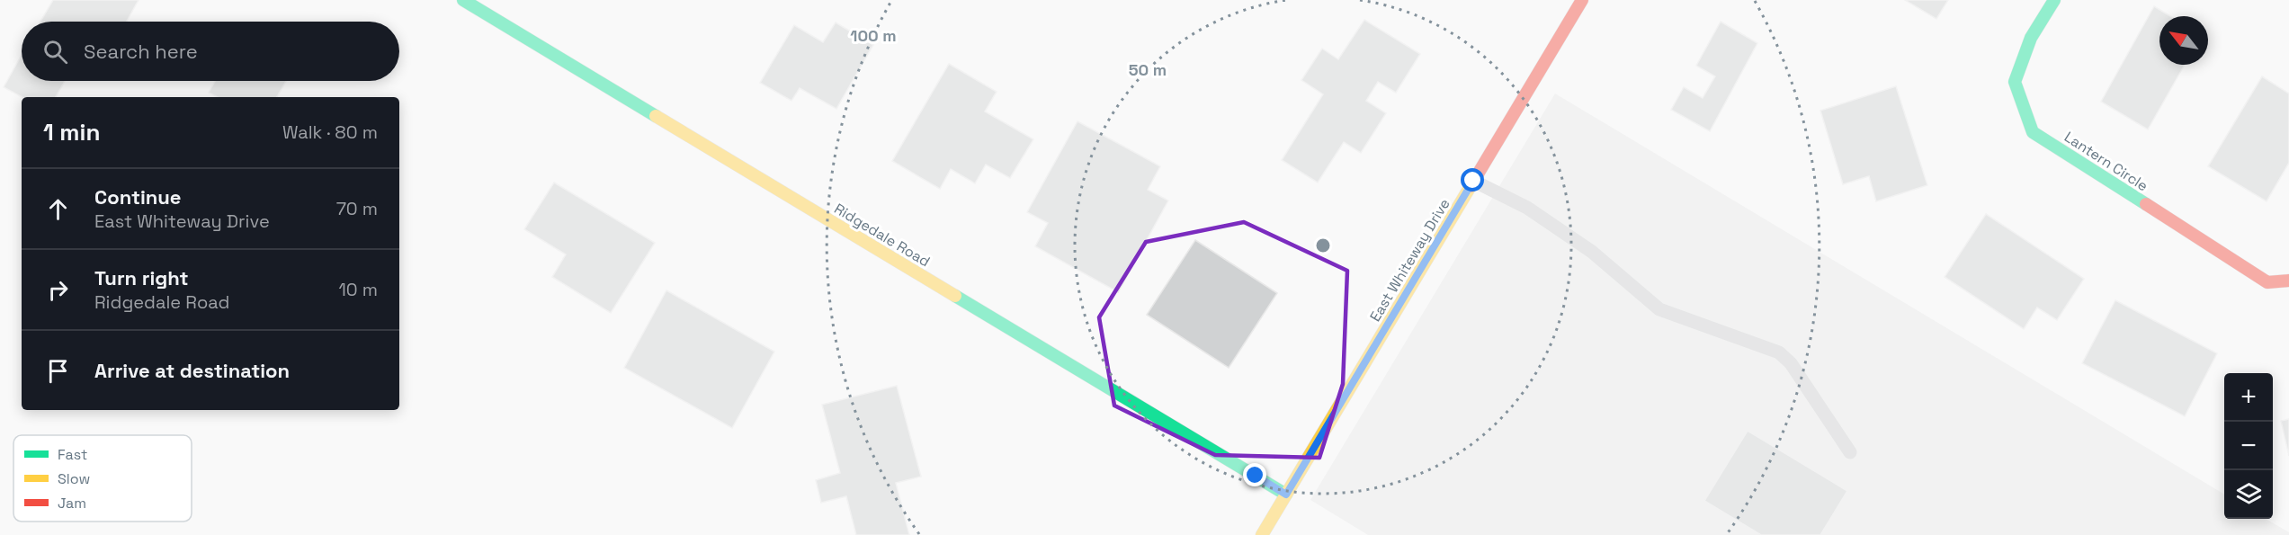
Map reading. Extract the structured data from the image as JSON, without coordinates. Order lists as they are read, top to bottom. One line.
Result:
{"streets":{"street":["Lantern Circle","Ridgedale Road","East Whiteway Drive"]},"crossings":[["Ridgedale Road","East Whiteway Drive"]],"legend":["Fast","Slow","Jam"],"north":"top left","page":{"search":"Search here","heading":["1 min","Walk · 80 m"],"list":[["Continue","East Whiteway Drive","70 m"],["Turn right","Ridgedale Road","10 m"],"Arrive at destination"],"map_buttons":["+","−"]},"rings":["100 m","50 m"]}
